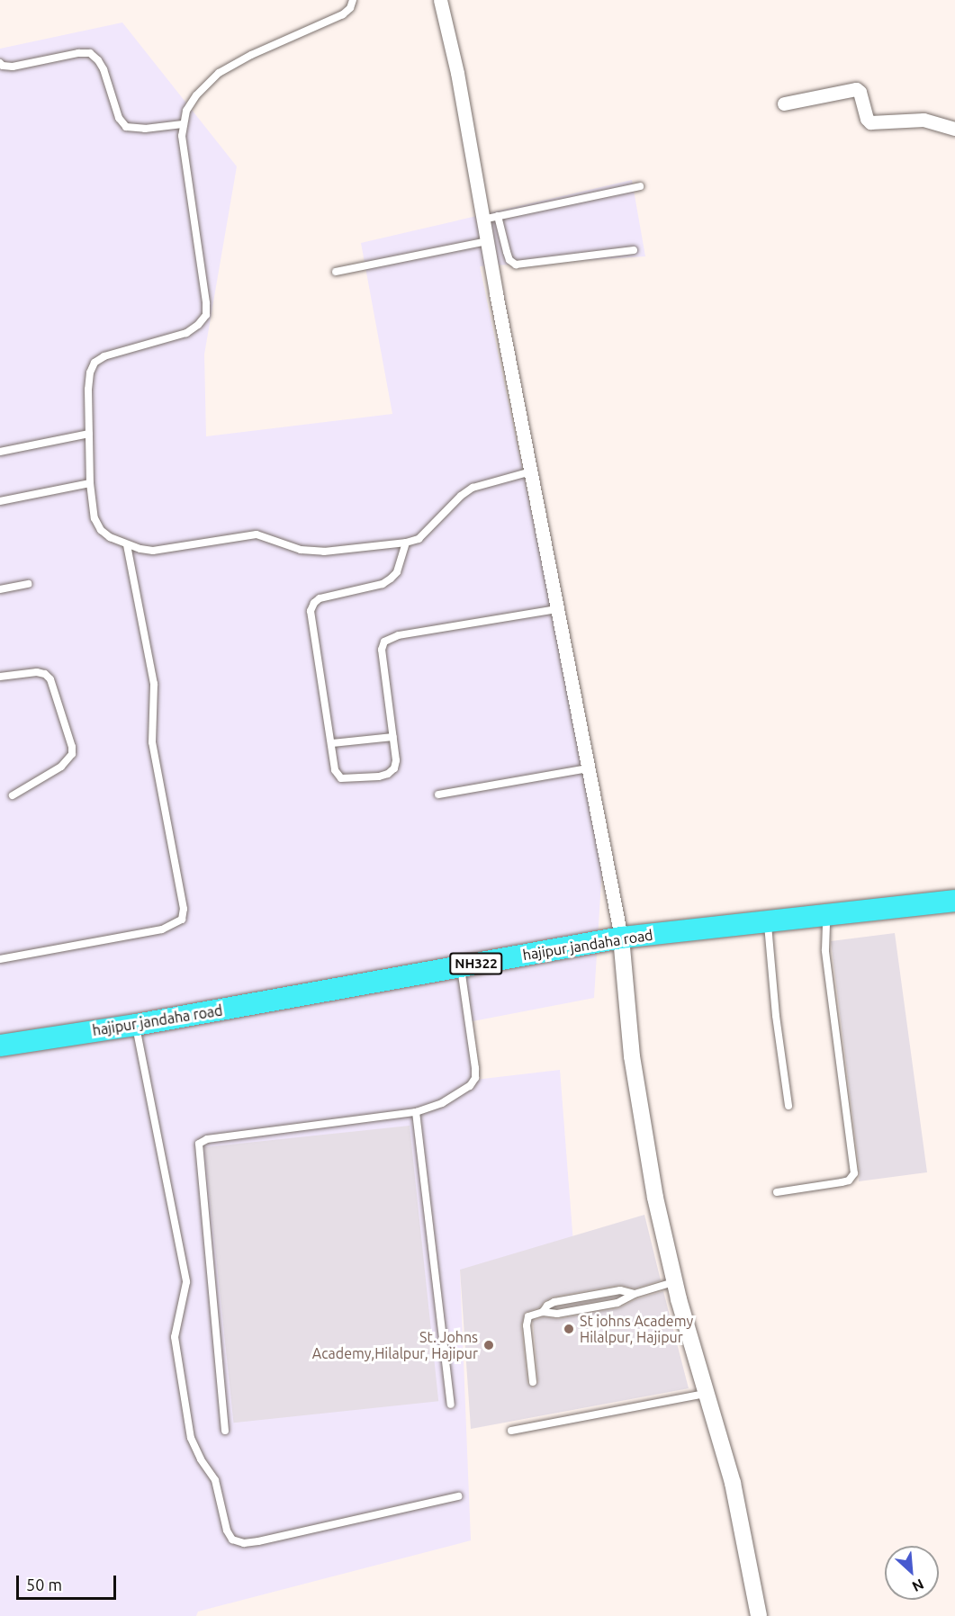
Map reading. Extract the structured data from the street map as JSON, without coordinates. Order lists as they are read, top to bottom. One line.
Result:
{"streets":{"highway":["hajipur jandaha road","NH322"]},"places":["St johns Academy Hilalpur, Hajipur","St. Johns Academy,Hilalpur, Hajipur"],"scale_bar":"50 m","north":"bottom right"}
